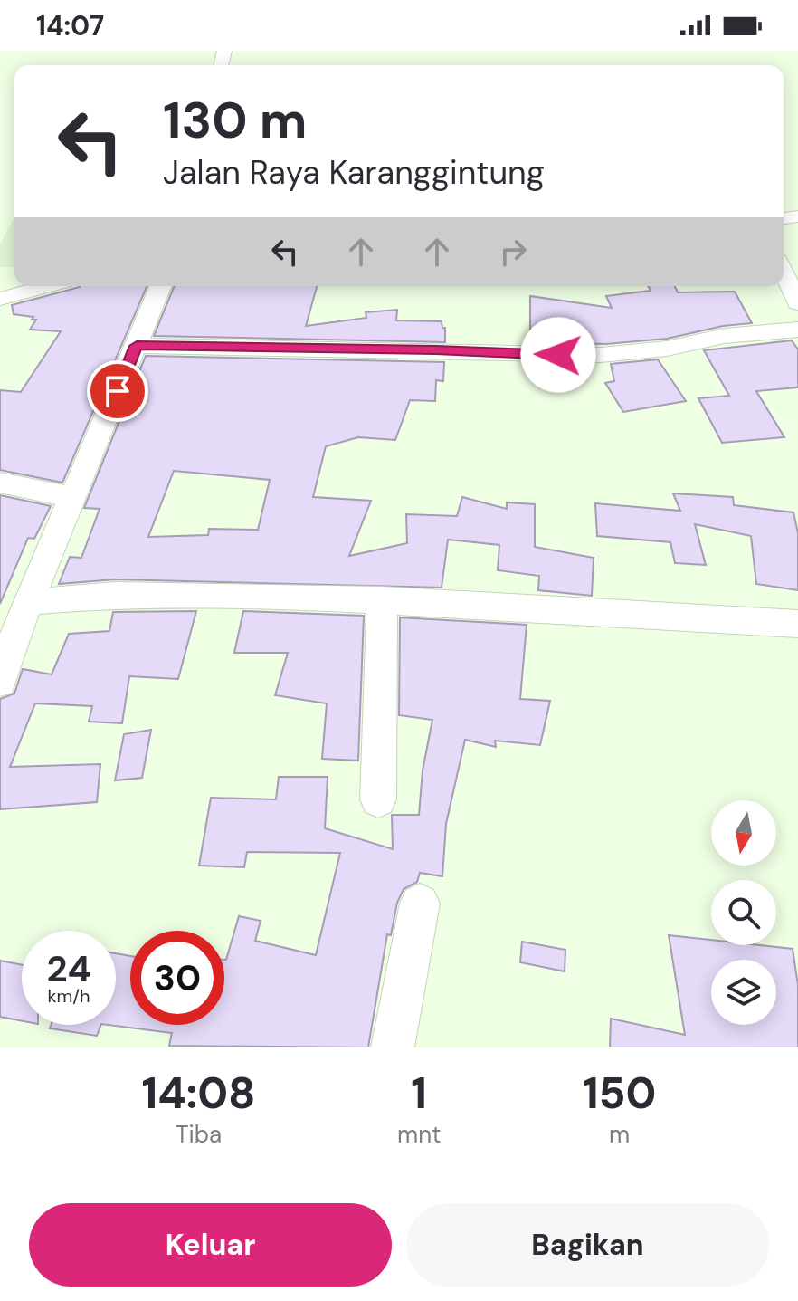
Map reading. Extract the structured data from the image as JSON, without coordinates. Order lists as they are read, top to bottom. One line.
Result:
{"north":"bottom","page":{"status":"14:07","turn":["130 m","Jalan Raya Karanggintung"],"speed":"24 km/h","limit":"30","eta":["14:08","Tiba","1","mnt","150","m"],"buttons":["Keluar","Bagikan"]}}
